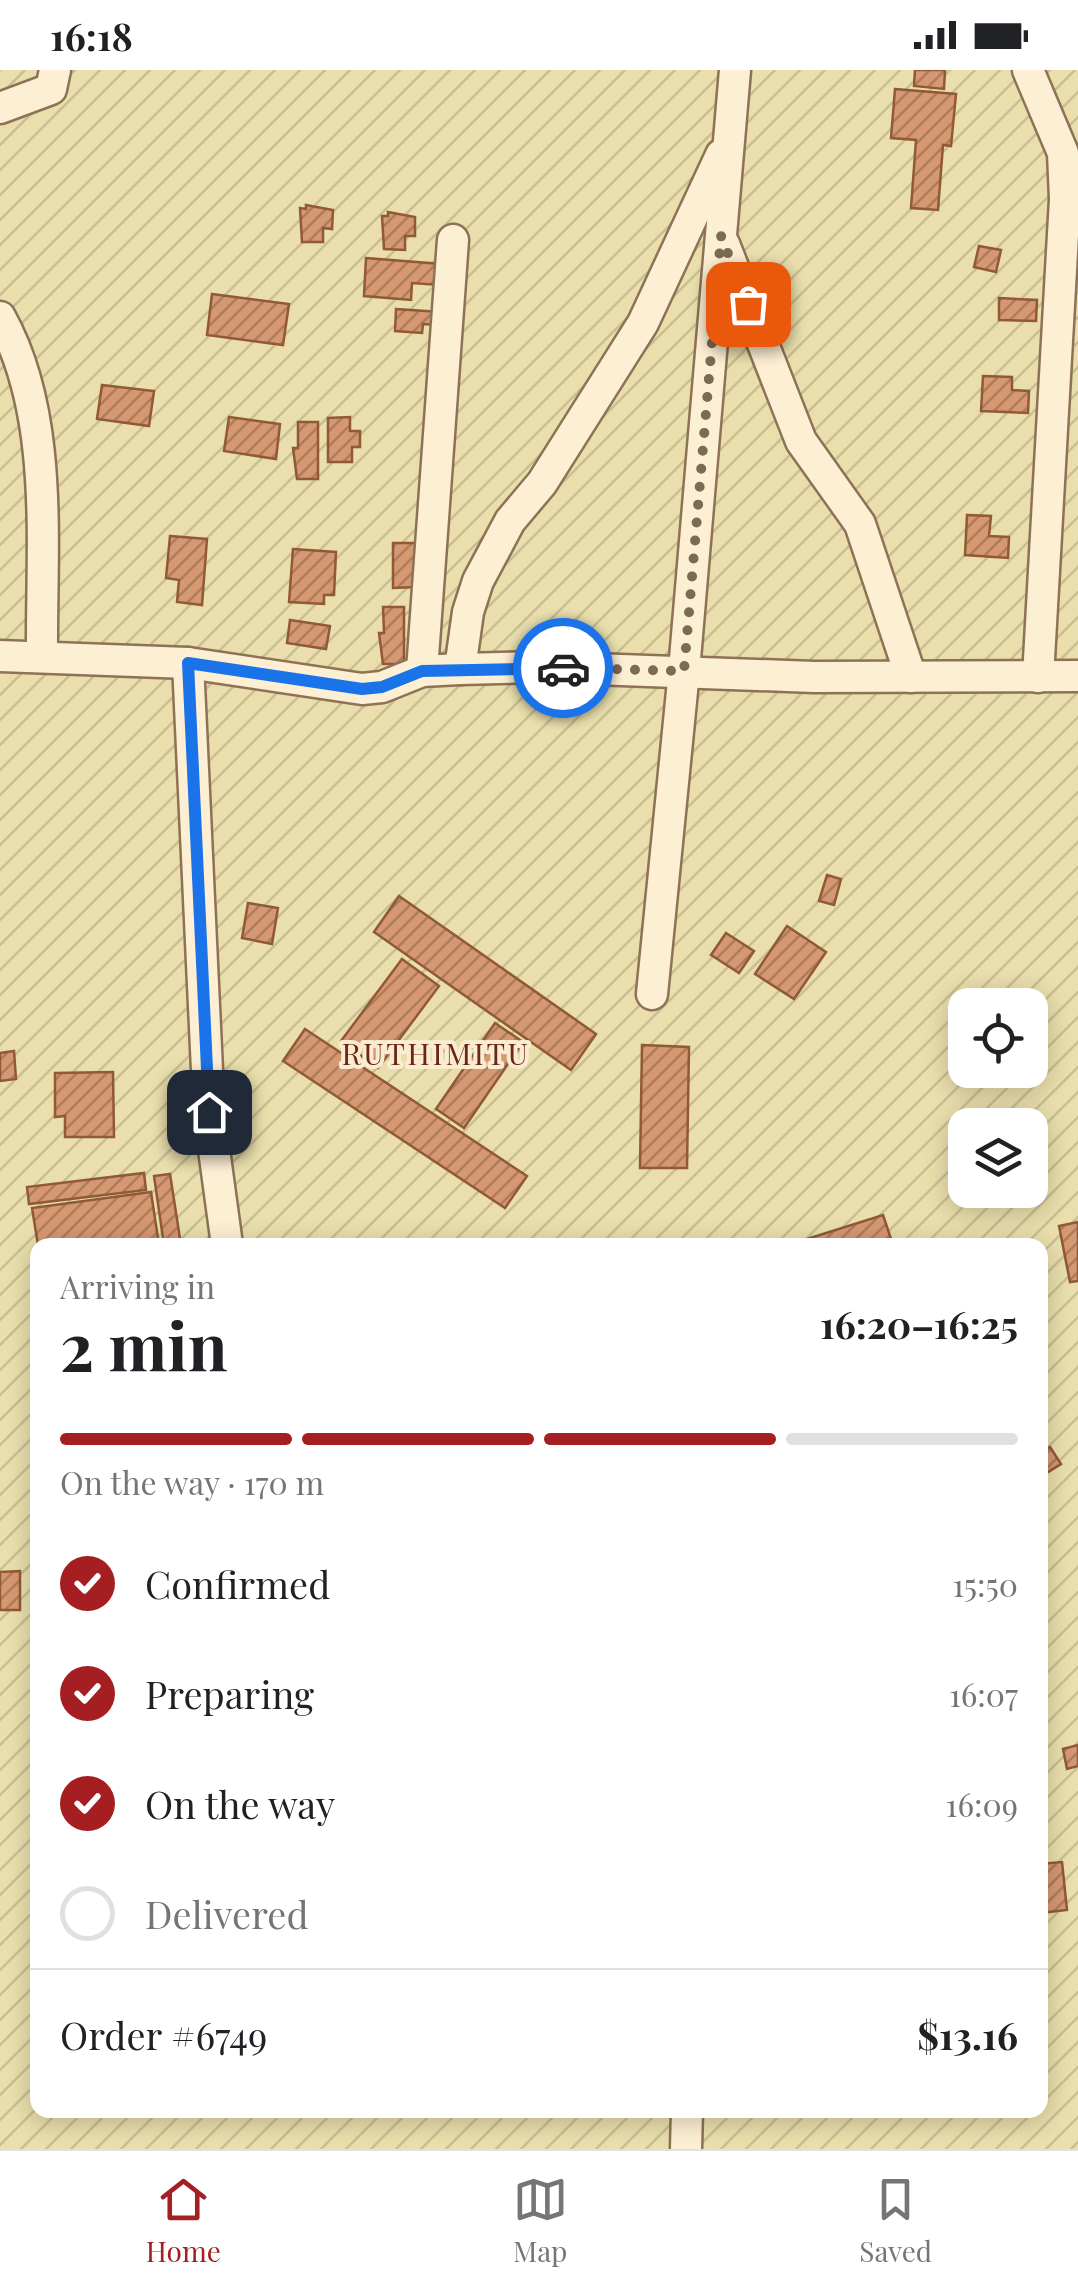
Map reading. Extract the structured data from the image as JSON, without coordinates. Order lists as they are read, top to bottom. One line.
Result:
{"districts":["RUTHIMITU"],"page":{"status":"16:18","heading":["2 min","Arriving in","16:20–16:25"],"panel":["Order #6749","$13.16"],"bar":"On the way · 170 m","list":[["Confirmed","15:50"],["Preparing","16:07"],["On the way","16:09"],"Delivered"],"tabs":["Home","Map","Saved"]}}
